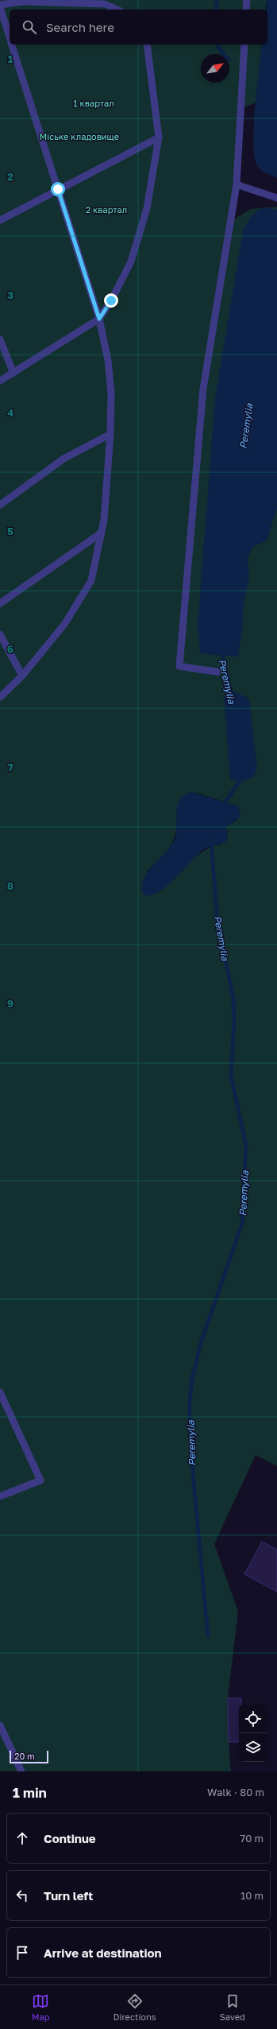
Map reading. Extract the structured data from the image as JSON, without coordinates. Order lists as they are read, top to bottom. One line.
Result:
{"water":["Peremylia"],"parks":["1 квартал","Міське кладовище","2 квартал"],"scale_bar":"20 m","north":"top right","page":{"search":"Search here","scale":"20 m","heading":["1 min","Walk · 80 m"],"list":[["Continue","70 m"],["Turn left","10 m"],"Arrive at destination"],"nav":["Map","Directions","Saved"]},"grid":{"rows":["1","2","3","4","5","6","7","8","9"]}}
